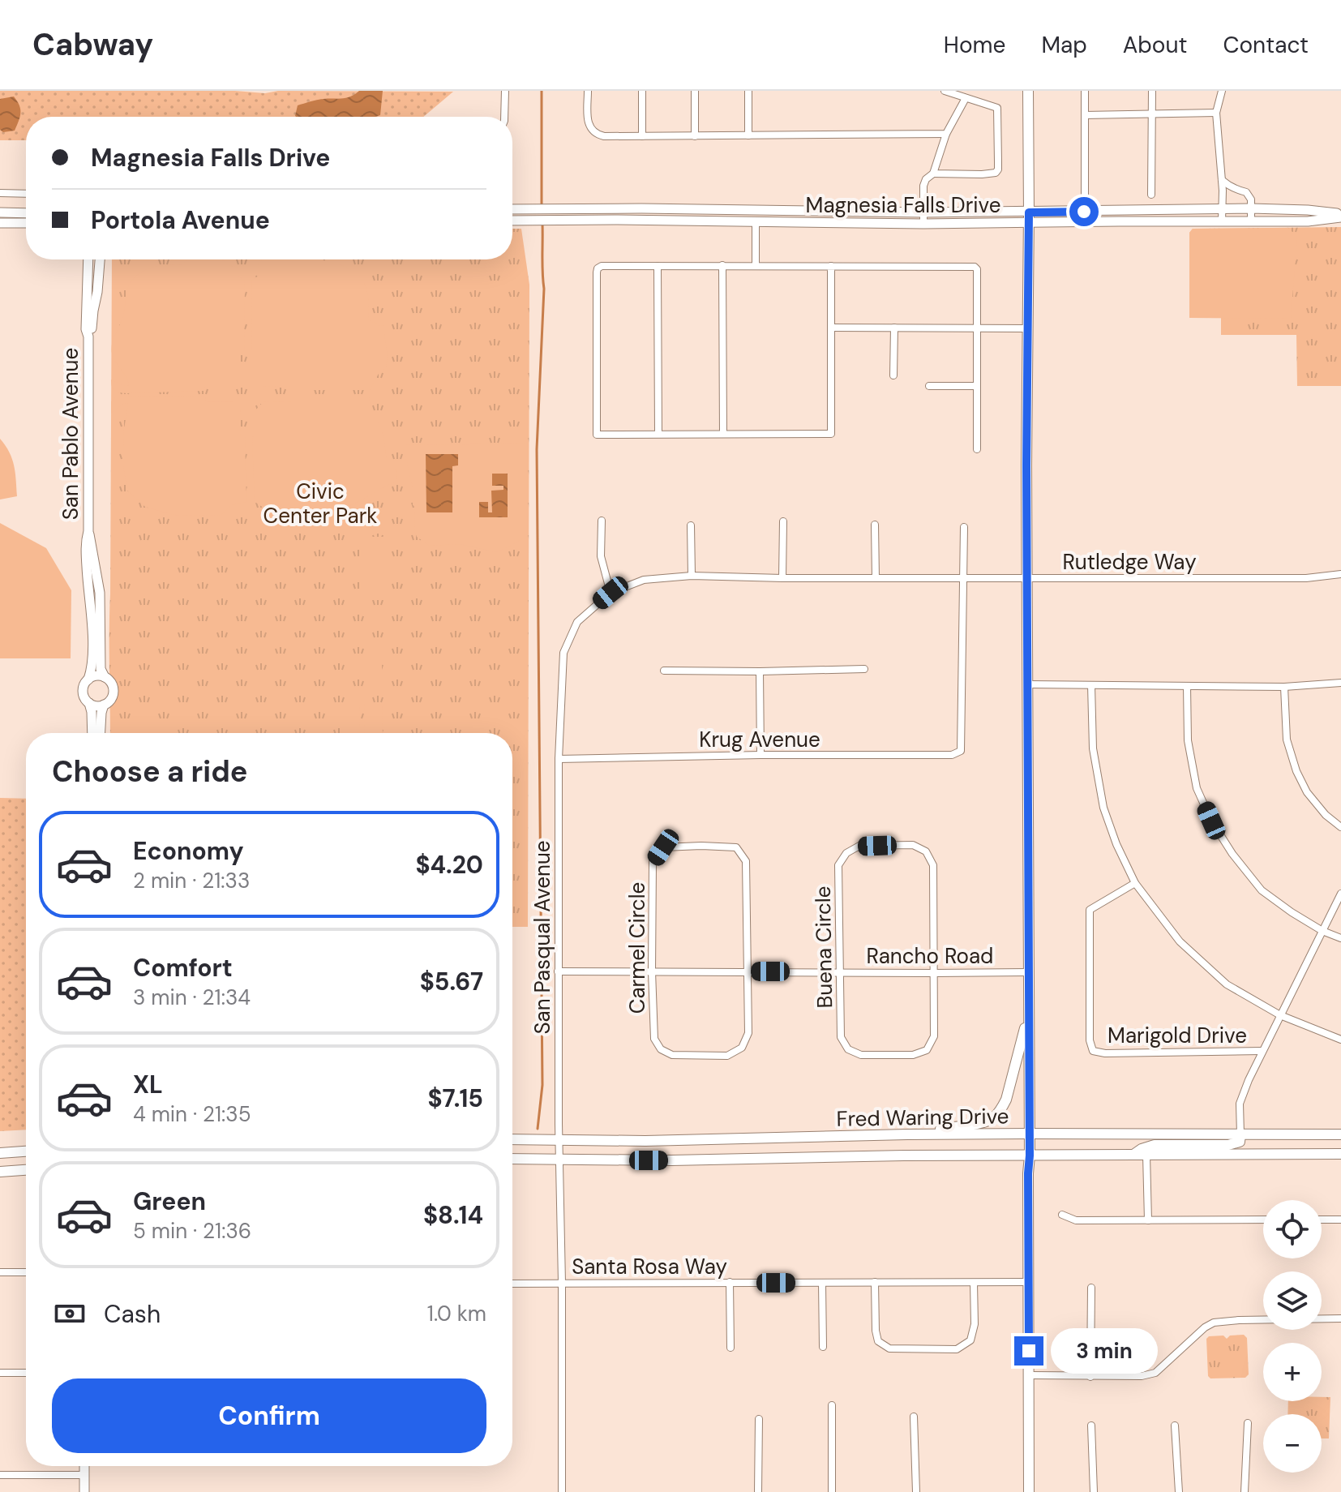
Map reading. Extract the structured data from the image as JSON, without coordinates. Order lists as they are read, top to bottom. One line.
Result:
{"streets":{"main road":["Fred Waring Drive"],"street":["Magnesia Falls Drive","San Pablo Avenue","Rutledge Way","Krug Avenue","San Pasqual Avenue","Buena Circle","Carmel Circle","Rancho Road","Marigold Drive","Santa Rosa Way"]},"crossings":[["Rutledge Way","Krug Avenue"],["Rutledge Way","San Pasqual Avenue"],["Krug Avenue","San Pasqual Avenue"],["San Pasqual Avenue","Rancho Road"],["San Pasqual Avenue","Fred Waring Drive"],["San Pasqual Avenue","Santa Rosa Way"],["Buena Circle","Rancho Road"],["Carmel Circle","Rancho Road"]],"parks":["Civic Center Park"],"page":{"header":"Cabway","nav":["Home","Map","About","Contact"],"banner":["Magnesia Falls Drive","Portola Avenue"],"heading":"Choose a ride","list":[{"name":"Economy","note":"2 min · 21:33","value":"$4.20"},{"name":"Comfort","note":"3 min · 21:34","value":"$5.67"},{"name":"XL","note":"4 min · 21:35","value":"$7.15"},{"name":"Green","note":"5 min · 21:36","value":"$8.14"}],"map_buttons":["+","−"],"pay":["Cash","1.0 km"],"bubble":"3 min","buttons":"Confirm"}}
